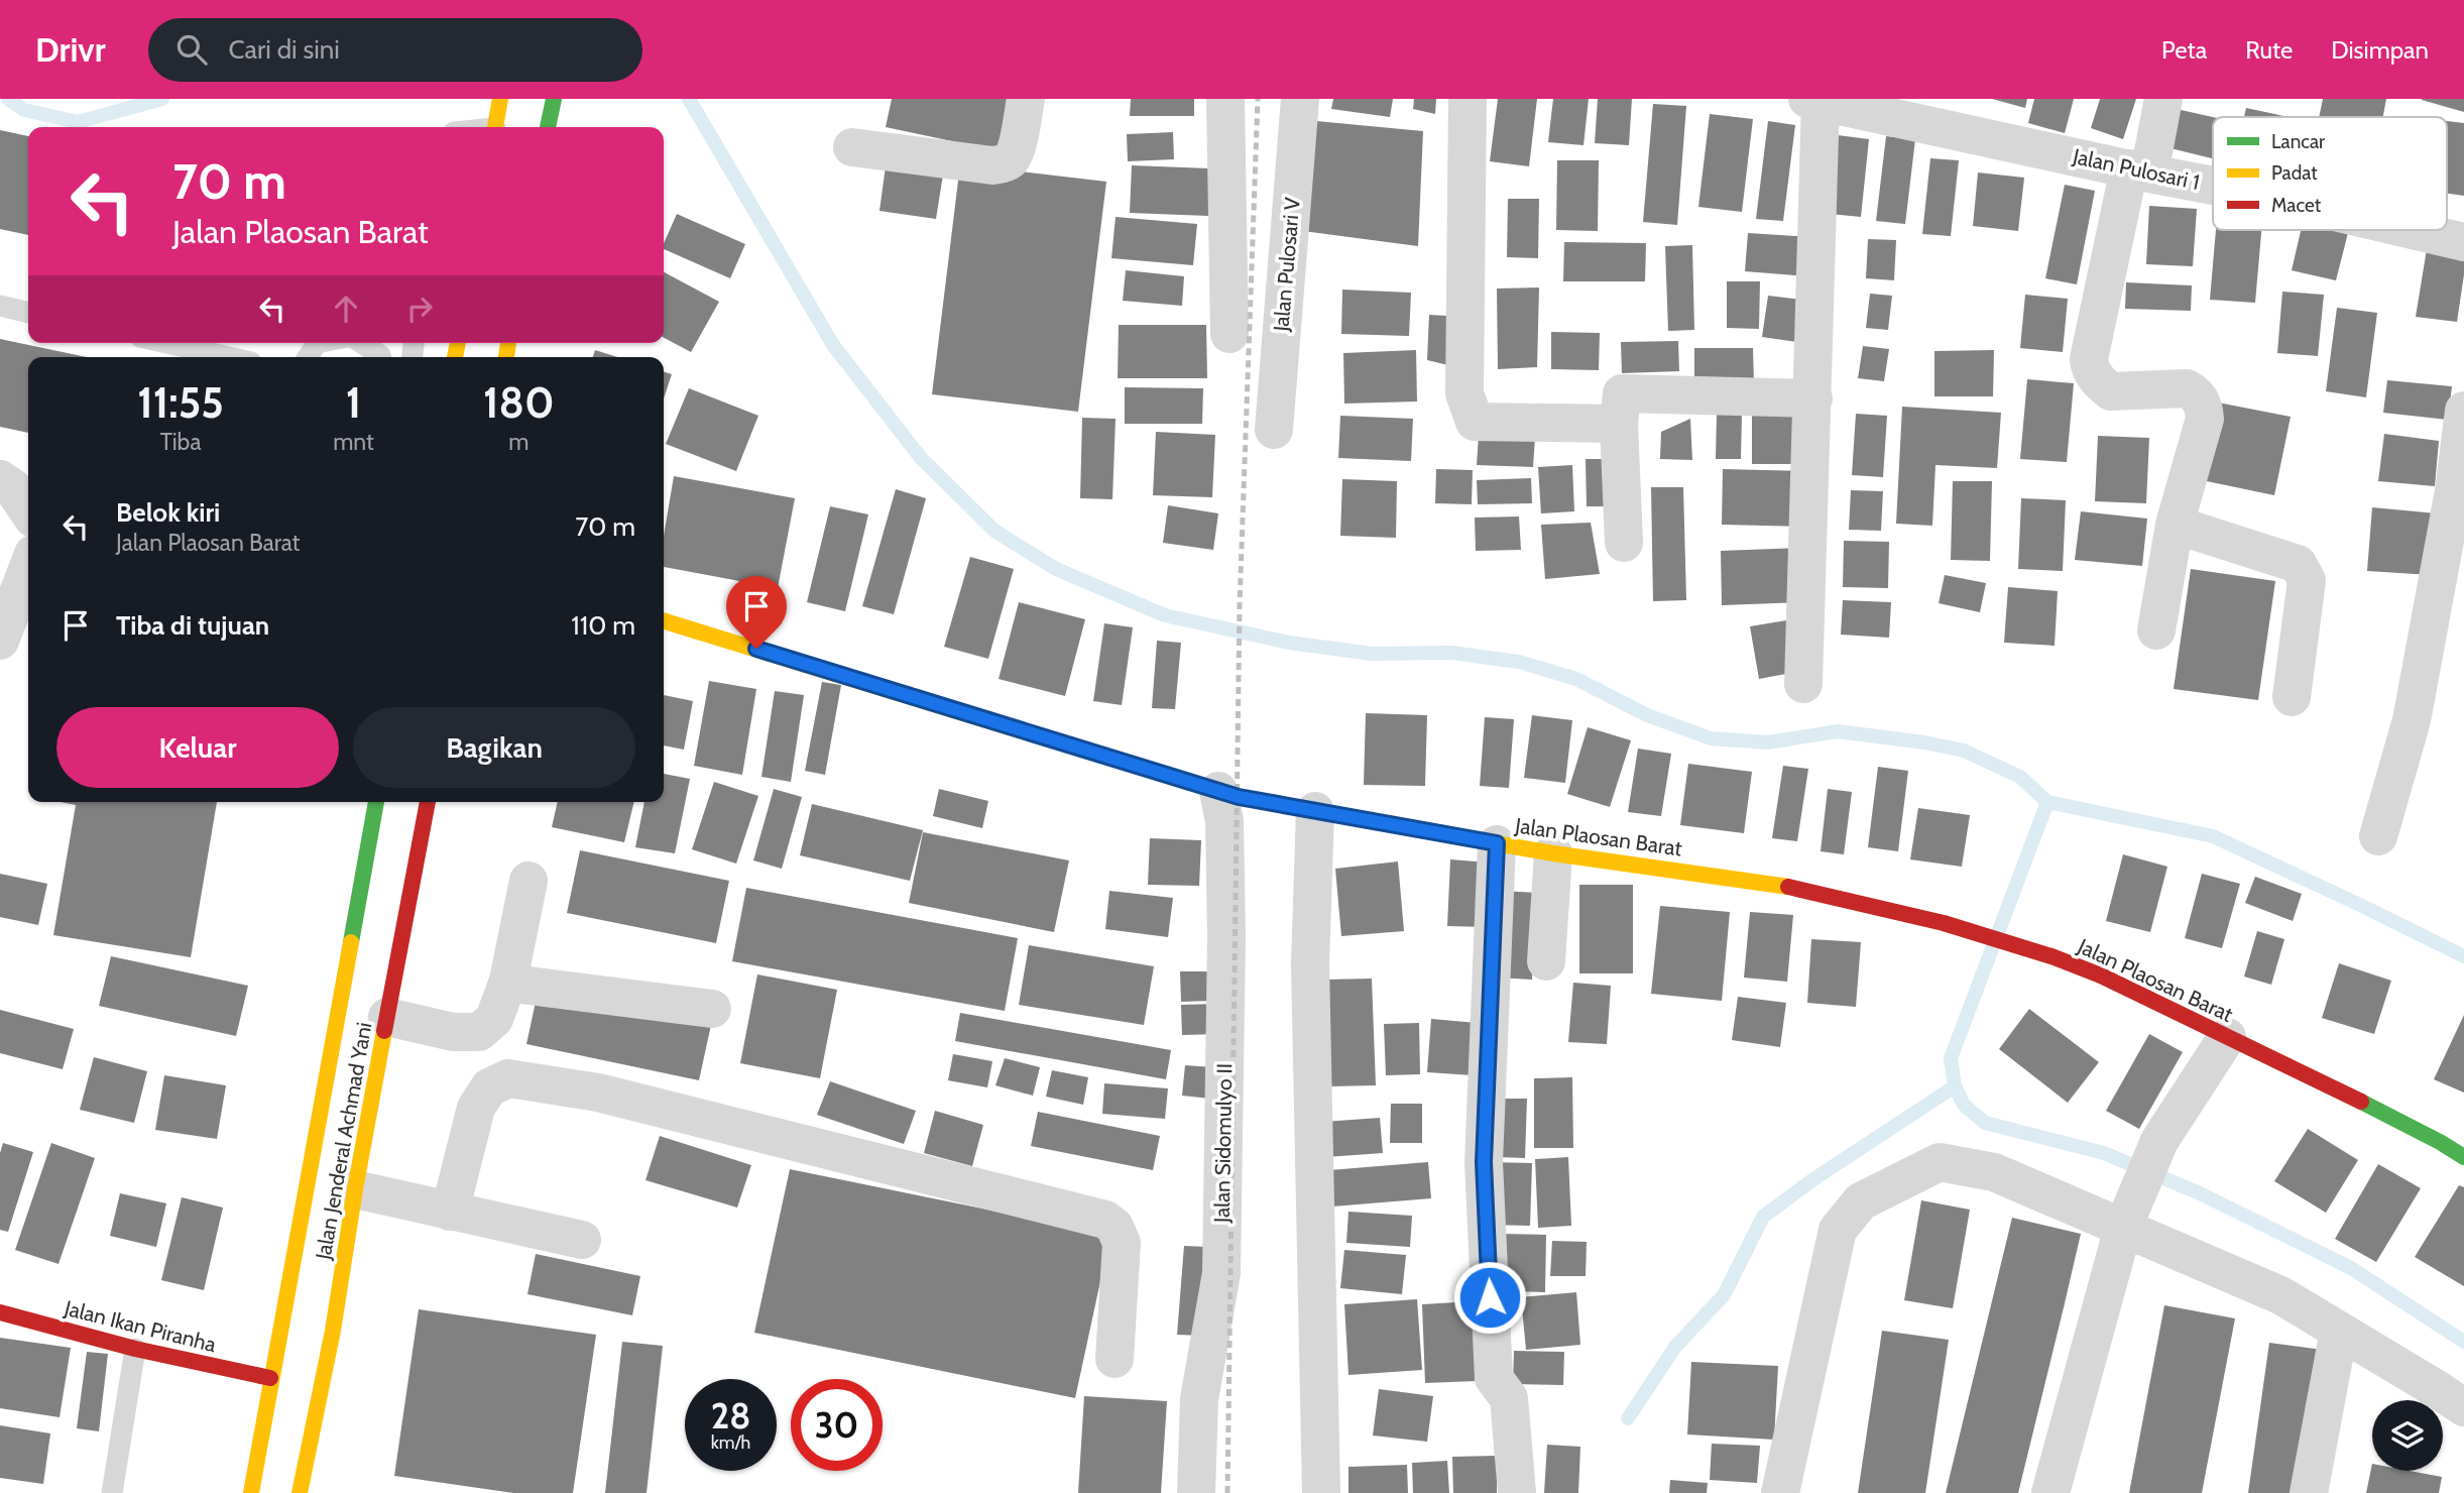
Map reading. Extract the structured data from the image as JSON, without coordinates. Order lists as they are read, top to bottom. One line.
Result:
{"streets":{"street":["Jalan Pulosari 1","Jalan Pulosari V","Jalan Plaosan Barat","Jalan Jenderal Achmad Yani","Jalan Sidomulyo II","Jalan Ikan Piranha"]},"crossings":[["Jalan Plaosan Barat","Jalan Sidomulyo II"],["Jalan Jenderal Achmad Yani","Jalan Ikan Piranha"]],"legend":["Lancar","Padat","Macet"],"page":{"header":"Drivr","search":"Cari di sini","nav":["Peta","Rute","Disimpan"],"turn":["70 m","Jalan Plaosan Barat"],"eta":["11:55","Tiba","1","mnt","180","m"],"list":[{"name":"Belok kiri","note":"Jalan Plaosan Barat","value":"70 m"},{"name":"Tiba di tujuan","value":"110 m"}],"buttons":["Keluar","Bagikan"],"speed":"28 km/h","limit":"30"}}
